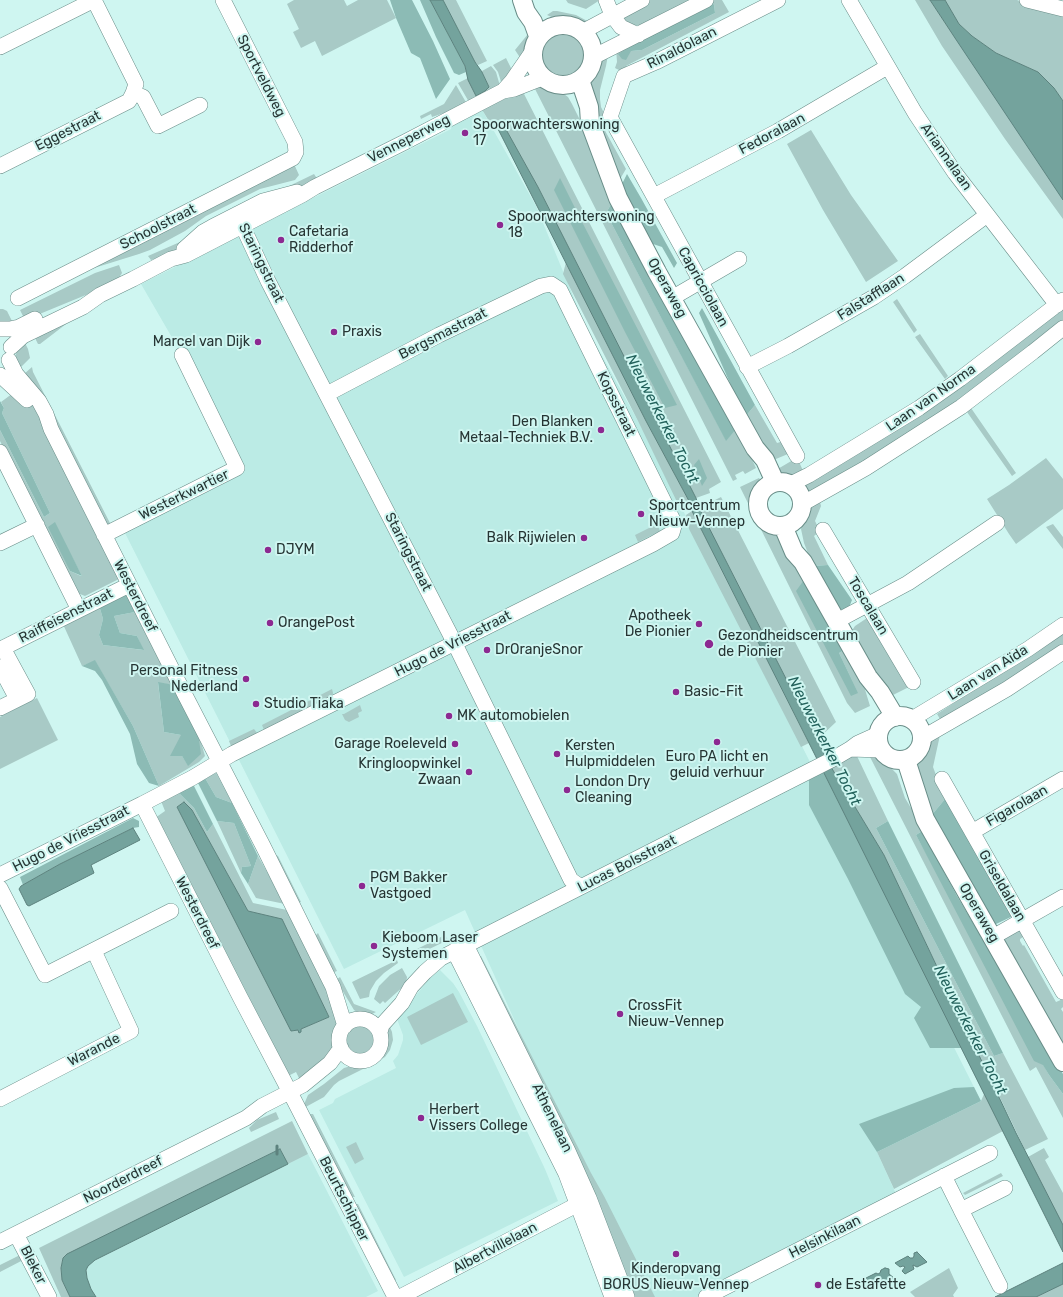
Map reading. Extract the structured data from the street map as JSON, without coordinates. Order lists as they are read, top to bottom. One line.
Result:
{"streets":{"main road":["Operaweg"],"street":["Rinaldolaan","Sportveldweg","Eggestraat","Fedoralaan","Venneperweg","Ariannalaan","Schoolstraat","Staringstraat","Capricciolaan","Falstafflaan","Bergsmastraat","Laan van Norma","Kopsstraat","Westerkwartier","Westerdreef","Toscalaan","Raiffeisenstraat","Hugo de Vriesstraat","Laan van Aïda","Figarolaan","Lucas Bolsstraat","Griseldalaan","Warande","Athenelaan","Noorderdreef","Beurtschipper","Helsinkilaan","Albertvillelaan","Bleker"]},"crossings":[["Rinaldolaan","Capricciolaan"],["Sportveldweg","Schoolstraat"],["Fedoralaan","Ariannalaan"],["Fedoralaan","Capricciolaan"],["Venneperweg","Staringstraat"],["Venneperweg","Operaweg"],["Venneperweg","Westerdreef"],["Ariannalaan","Falstafflaan"],["Ariannalaan","Laan van Norma"],["Staringstraat","Bergsmastraat"],["Staringstraat","Hugo de Vriesstraat"],["Staringstraat","Lucas Bolsstraat"],["Capricciolaan","Falstafflaan"],["Operaweg","Laan van Norma"],["Operaweg","Laan van Aïda"],["Operaweg","Lucas Bolsstraat"],["Bergsmastraat","Kopsstraat"],["Kopsstraat","Hugo de Vriesstraat"],["Westerkwartier","Westerdreef"],["Westerdreef","Raiffeisenstraat"],["Westerdreef","Hugo de Vriesstraat"],["Westerdreef","Lucas Bolsstraat"],["Westerdreef","Noorderdreef"],["Westerdreef","Beurtschipper"],["Laan van Aïda","Lucas Bolsstraat"],["Figarolaan","Griseldalaan"],["Lucas Bolsstraat","Athenelaan"],["Lucas Bolsstraat","Noorderdreef"],["Athenelaan","Albertvillelaan"],["Noorderdreef","Beurtschipper"],["Noorderdreef","Bleker"]],"water":["Nieuwerkerker Tocht"],"places":["Spoorwachterswoning 17","Spoorwachterswoning 18","Cafetaria Ridderhof","Praxis","Marcel van Dijk","Den Blanken Metaal-Techniek B.V.","Sportcentrum Nieuw-Vennep","Balk Rijwielen","DJYM","OrangePost","Apotheek De Pionier","Gezondheidscentrum de Pionier","DrOranjeSnor","Personal Fitness Nederland","Basic-Fit","Studio Tiaka","MK automobielen","Euro PA licht en geluid verhuur","Garage Roeleveld","Kersten Hulpmiddelen","Kringloopwinkel Zwaan","London Dry Cleaning","PGM Bakker Vastgoed","Kieboom Laser Systemen","CrossFit Nieuw-Vennep","Herbert Vissers College","Kinderopvang BORUS Nieuw-Vennep","de Estafette"]}
